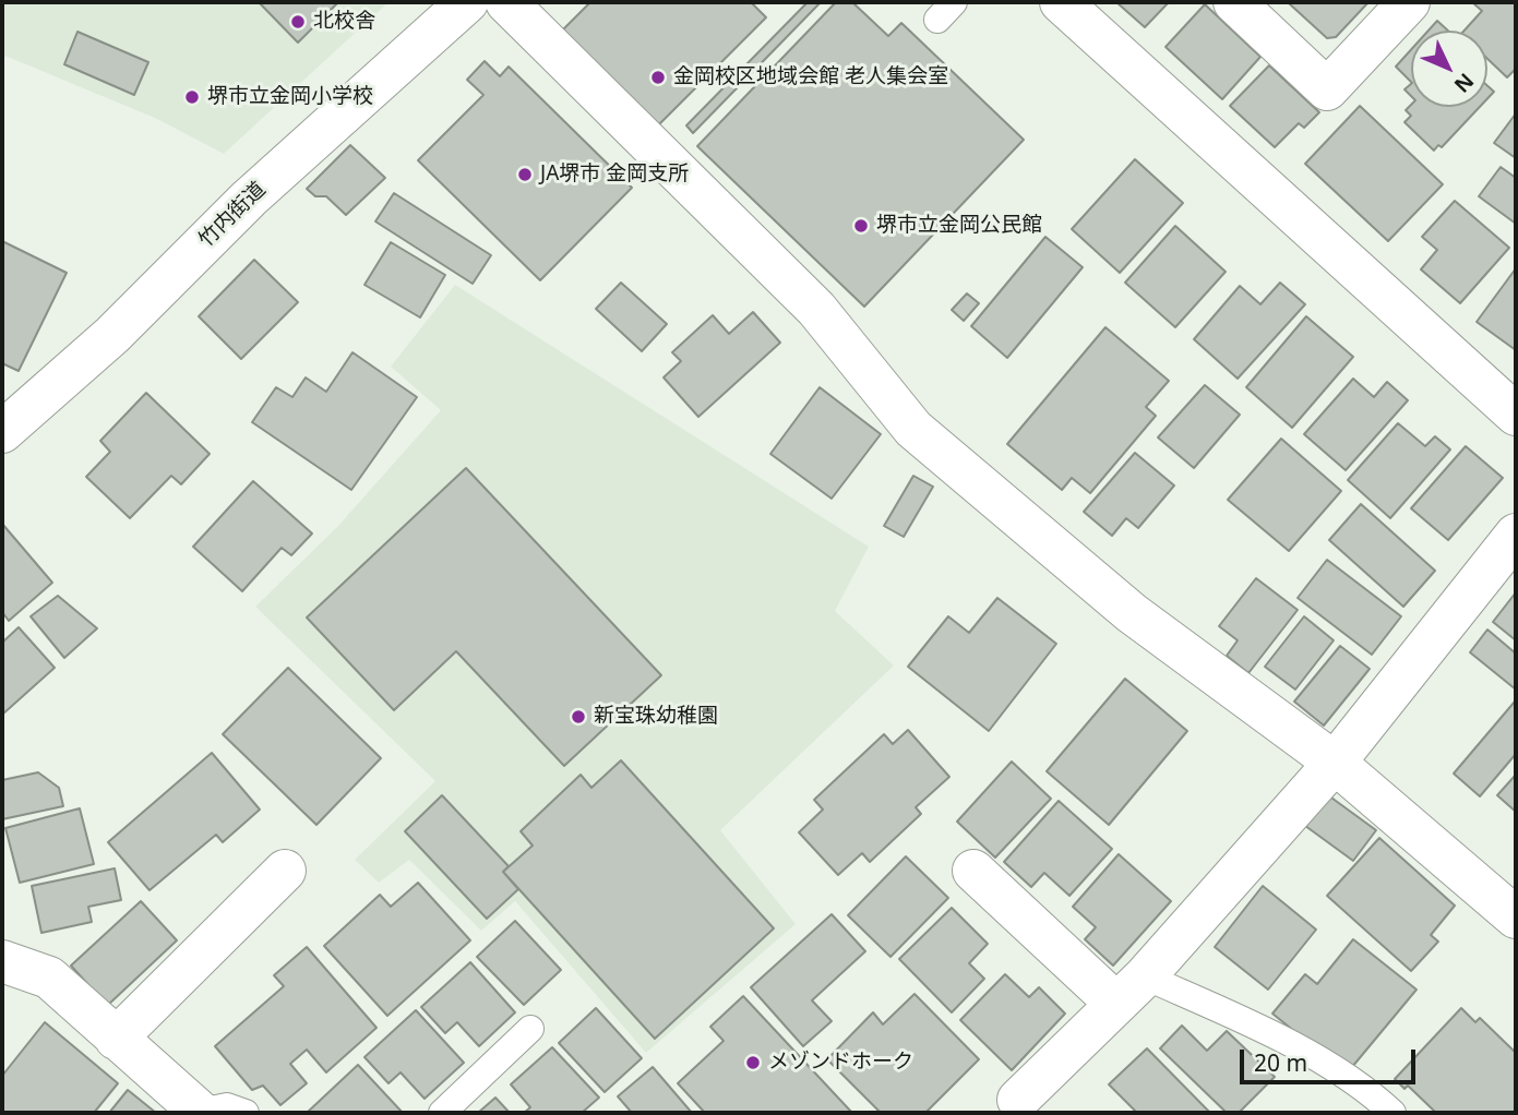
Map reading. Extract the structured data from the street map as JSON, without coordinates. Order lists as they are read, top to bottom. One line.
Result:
{"streets":{"street":["竹内街道"]},"places":["北校舎","金岡校区地域会館 老人集会室","堺市立金岡小学校","JA堺市 金岡支所","堺市立金岡公民館","新宝珠幼稚園","メゾンドホーク"],"scale_bar":"20 m","north":"bottom right"}
